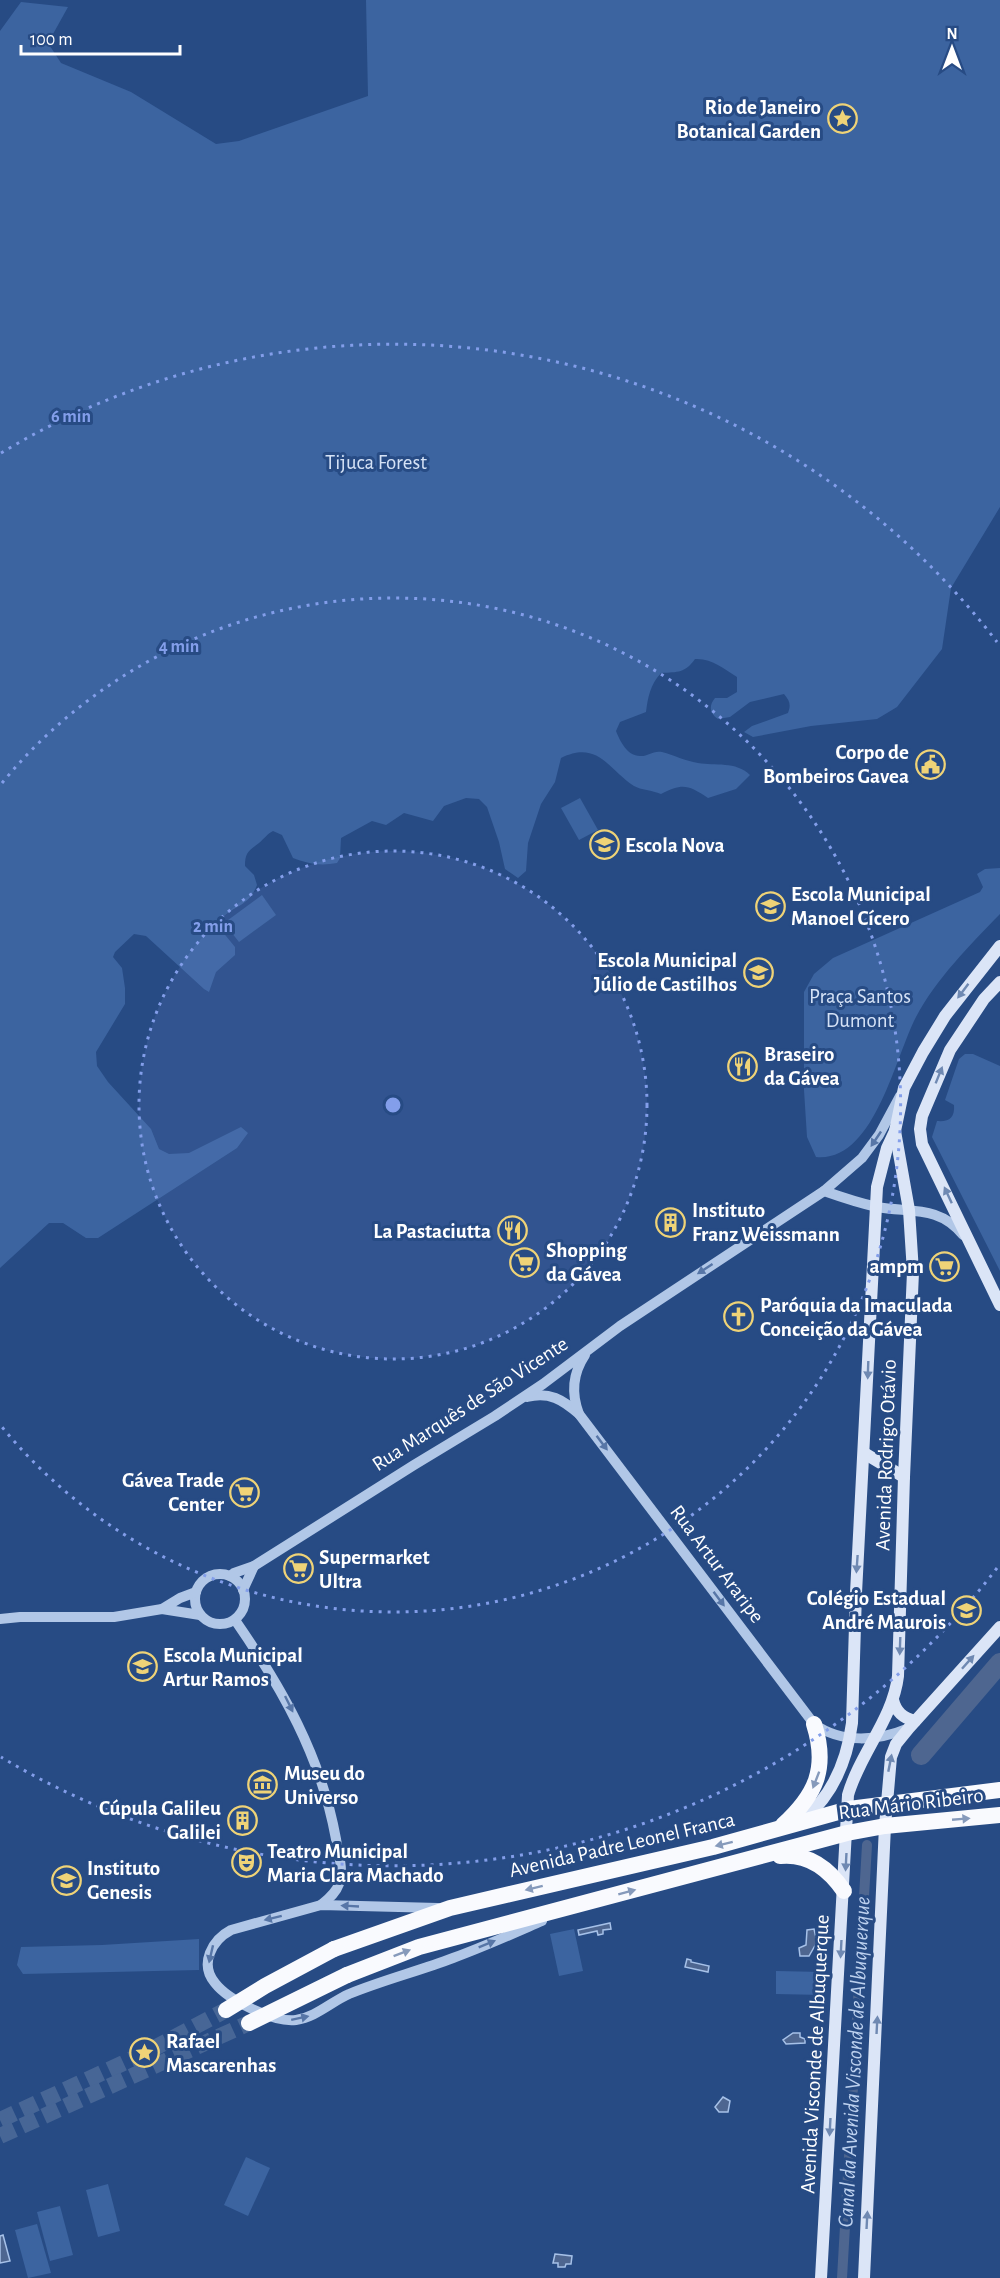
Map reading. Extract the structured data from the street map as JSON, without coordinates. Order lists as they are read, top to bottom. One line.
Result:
{"streets":{"highway":["Rua Mário Ribeiro","Avenida Padre Leonel Franca"],"main road":["Avenida Rodrigo Otávio","Avenida Visconde de Albuquerque"],"street":["Rua Marquês de São Vicente","Rua Artur Araripe"]},"crossings":[["Rua Marquês de São Vicente","Rua Artur Araripe"],["Avenida Rodrigo Otávio","Rua Artur Araripe"],["Avenida Rodrigo Otávio","Rua Mário Ribeiro"],["Avenida Rodrigo Otávio","Avenida Padre Leonel Franca"],["Avenida Rodrigo Otávio","Avenida Visconde de Albuquerque"],["Rua Mário Ribeiro","Avenida Padre Leonel Franca"],["Rua Mário Ribeiro","Avenida Visconde de Albuquerque"]],"one_way":["Rua Marquês de São Vicente","Rua Artur Araripe"],"water":["Canal da Avenida Visconde de Albuquerque"],"parks":["Tijuca Forest","Praça Santos Dumont"],"places":{"place":["Rio de Janeiro Botanical Garden","Rafael Mascarenhas"],"public building":["Corpo de Bombeiros Gavea"],"school or university":["Escola Nova","Escola Municipal Manoel Cícero","Escola Municipal Júlio de Castilhos","Colégio Estadual André Maurois","Escola Municipal Artur Ramos","Instituto Genesis"],"restaurant":["Braseiro da Gávea","La Pastaciutta"],"building":["Instituto Franz Weissmann","Cúpula Galileu Galilei"],"supermarket":["Shopping da Gávea","ampm","Gávea Trade Center","Supermarket Ultra"],"church":["Paróquia da Imaculada Conceição da Gávea"],"museum":["Museu do Universo"],"theatre":["Teatro Municipal Maria Clara Machado"]},"scale_bar":"100 m","north":"top","rings":["6 min","4 min","2 min"]}
